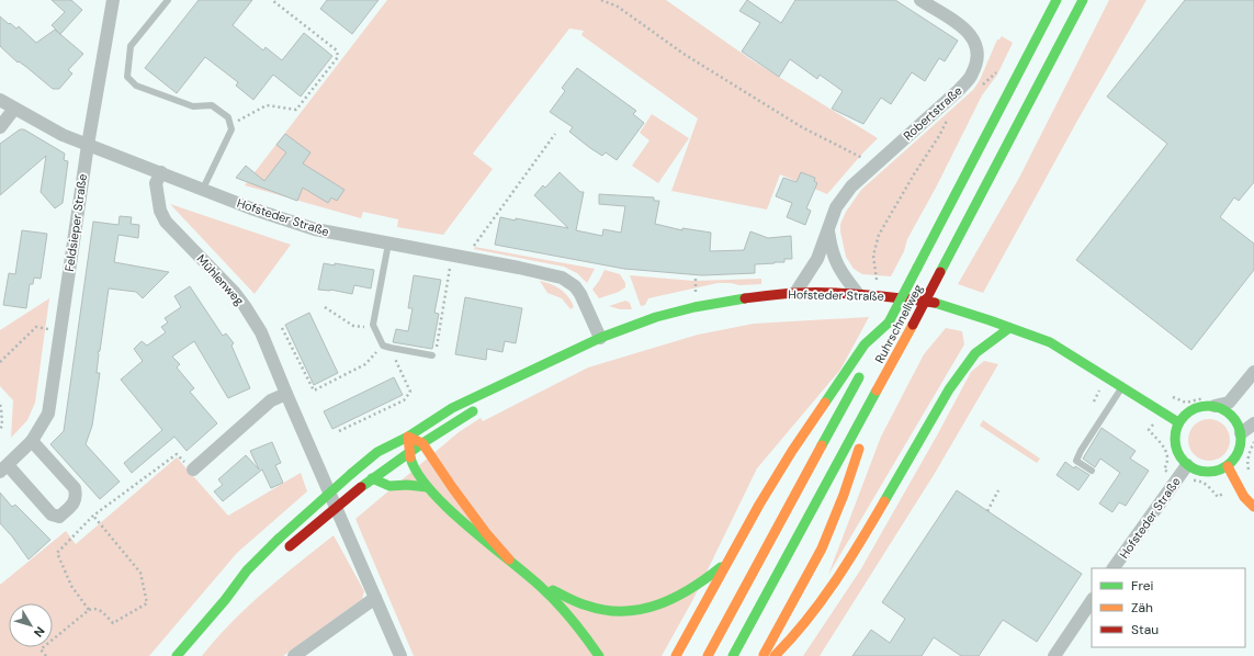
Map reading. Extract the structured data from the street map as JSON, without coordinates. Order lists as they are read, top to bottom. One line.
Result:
{"streets":{"main road":["Hofsteder Straße","Ruhrschnellweg"],"street":["Robertstraße","Feldsieper Straße","Mühlenweg"]},"crossings":[["Robertstraße","Hofsteder Straße"],["Hofsteder Straße","Feldsieper Straße"],["Hofsteder Straße","Mühlenweg"]],"legend":["Frei","Zäh","Stau"],"north":"bottom right"}
